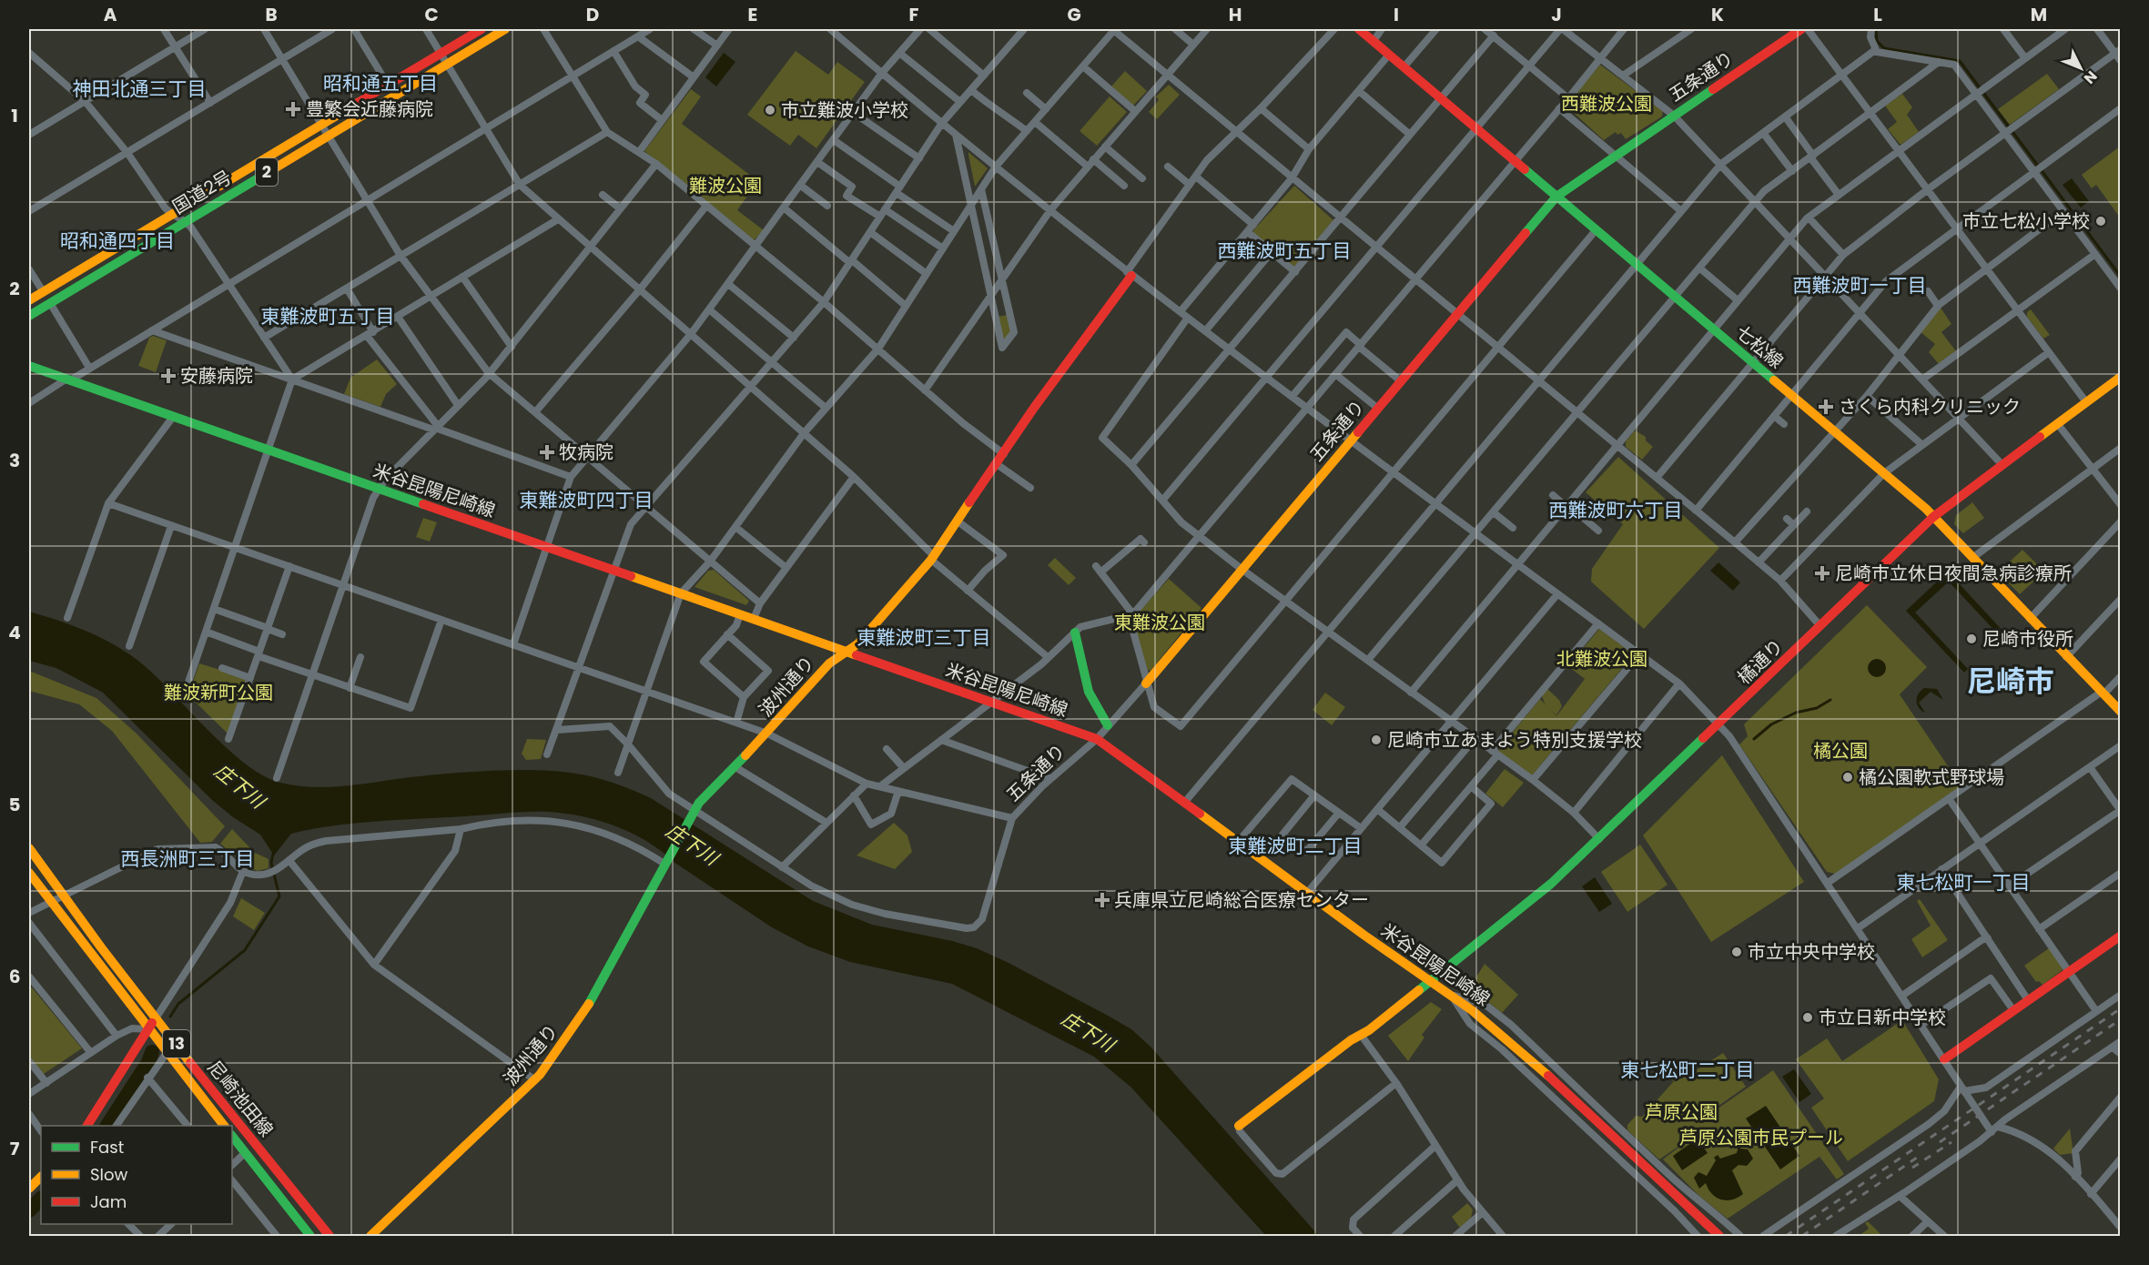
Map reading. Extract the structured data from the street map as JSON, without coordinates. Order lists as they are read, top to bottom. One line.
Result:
{"streets":{"main road":["五条通り","2","国道2号","七松線","米谷昆陽尼崎線","橘通り","波州通り","13","尼崎池田線"]},"crossings":[["五条通り","七松線"],["五条通り","米谷昆陽尼崎線"],["七松線","橘通り"],["米谷昆陽尼崎線","橘通り"],["米谷昆陽尼崎線","波州通り"]],"districts":["昭和通五丁目","神田北通三丁目","昭和通四丁目","西難波町五丁目","西難波町一丁目","東難波町五丁目","東難波町四丁目","西難波町六丁目","東難波町三丁目","尼崎市","東難波町二丁目","西長洲町三丁目","東七松町一丁目","東七松町二丁目"],"water":["庄下川"],"parks":["西難波公園","難波公園","東難波公園","北難波公園","難波新町公園","橘公園","芦原公園","芦原公園市民プール"],"places":{"health":["豊繁会近藤病院","安藤病院","さくら内科クリニック","牧病院","尼崎市立休日夜間急病診療所","兵庫県立尼崎総合医療センター"],"other":["市立難波小学校","市立七松小学校","尼崎市役所","尼崎市立あまよう特別支援学校","橘公園軟式野球場","市立中央中学校","市立日新中学校"]},"legend":["Fast","Slow","Jam"],"north":"bottom right","grid":{"columns":["A","B","C","D","E","F","G","H","I","J","K","L","M"],"rows":["1","2","3","4","5","6","7"]}}
